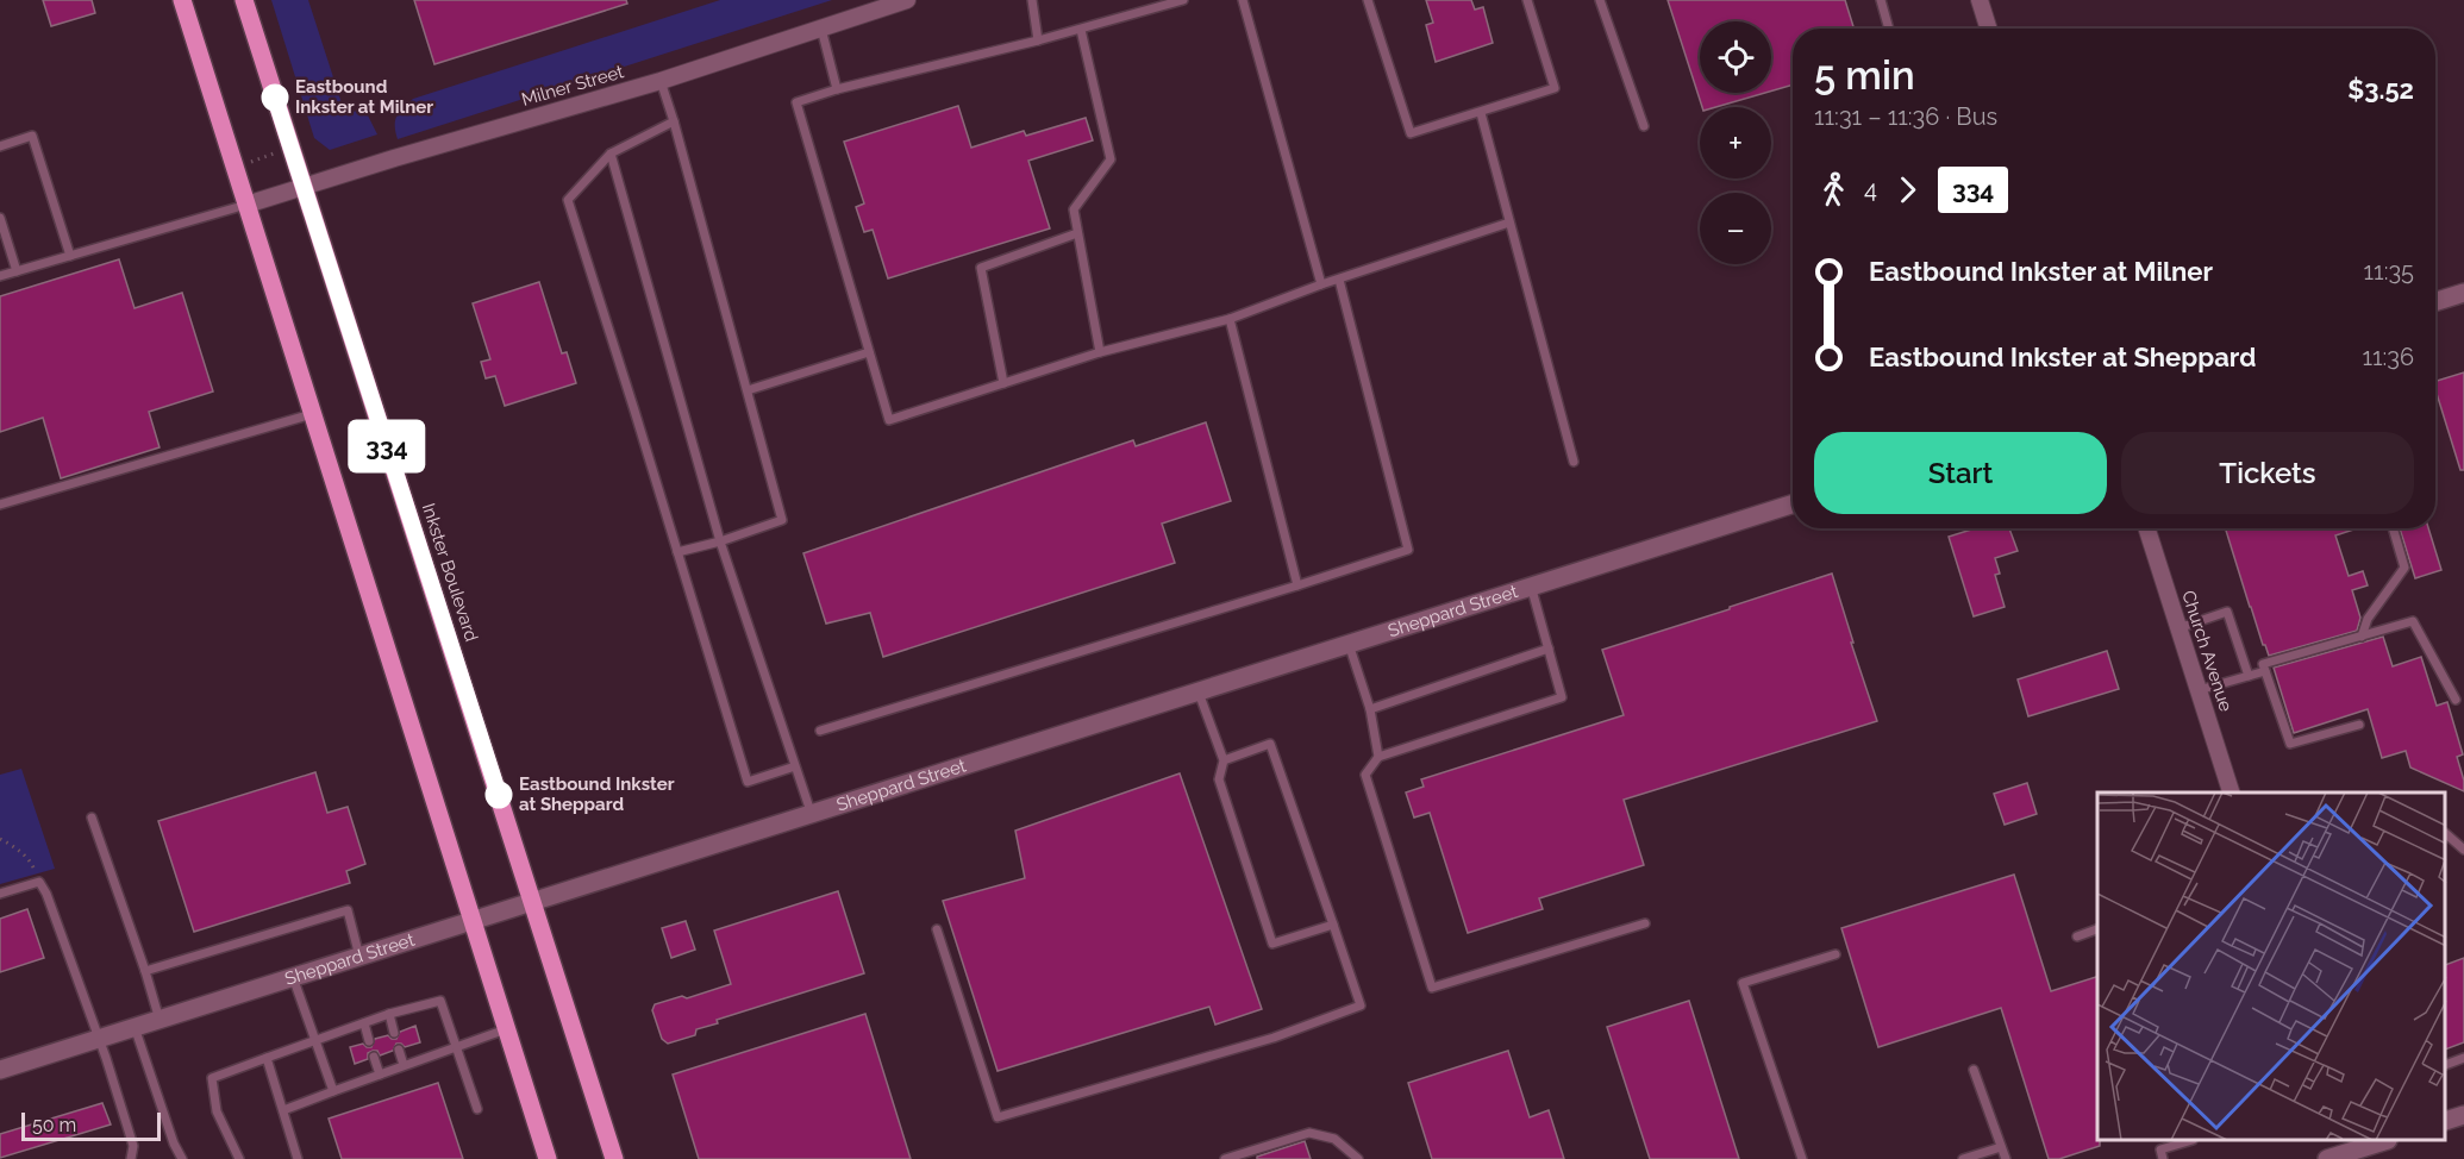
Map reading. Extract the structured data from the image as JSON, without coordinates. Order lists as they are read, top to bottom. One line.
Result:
{"streets":{"main road":["Inkster Boulevard"],"street":["Milner Street","Sheppard Street","Church Avenue"]},"crossings":[["Milner Street","Inkster Boulevard"],["Inkster Boulevard","Sheppard Street"]],"places":["Eastbound Inkster at Milner","Eastbound Inkster at Sheppard"],"lines":["bus line 334"],"scale_bar":"50 m","page":{"on_map":"334","map_buttons":["+","−"],"heading":["5 min","11:31 – 11:36 · Bus","$3.52"],"legs":["4","334"],"list":[{"name":"Eastbound Inkster at Milner","value":"11:35"},{"name":"Eastbound Inkster at Sheppard","value":"11:36"}],"buttons":["Start","Tickets"],"scale":"50 m"}}
